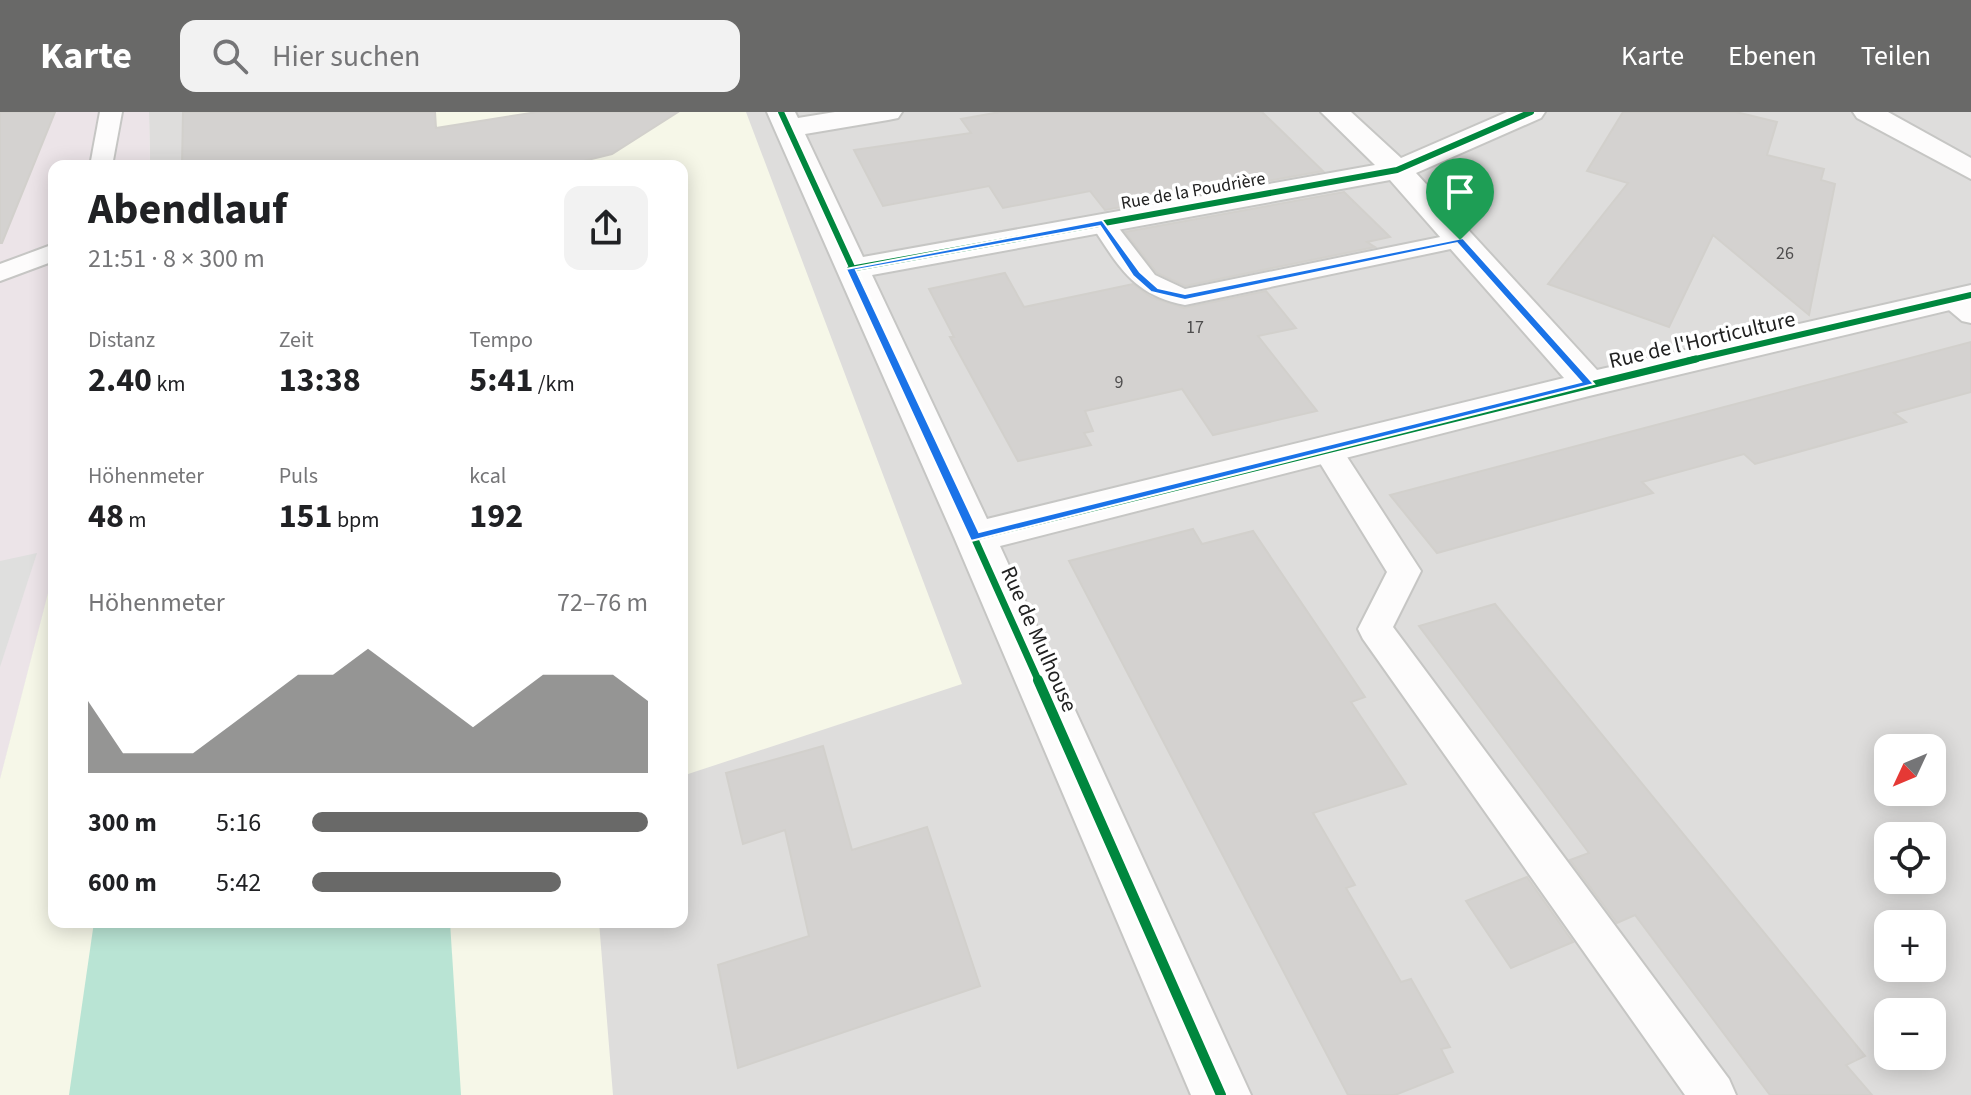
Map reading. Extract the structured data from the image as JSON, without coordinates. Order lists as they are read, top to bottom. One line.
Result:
{"streets":{"street":["Rue de la Poudrière","Rue de l'Horticulture","Rue de Mulhouse"]},"crossings":[["Rue de la Poudrière","Rue de Mulhouse"],["Rue de l'Horticulture","Rue de Mulhouse"]],"house_numbers":["26","17","9"],"north":"bottom left","page":{"header":"Karte","search":"Hier suchen","nav":["Karte","Ebenen","Teilen"],"heading":["Abendlauf","21:51 · 8 × 300 m"],"stats":[["Distanz","2.40 km"],["Zeit","13:38"],["Tempo","5:41 /km"],["Höhenmeter","48 m"],["Puls","151 bpm"],["kcal","192"]],"chart":["Höhenmeter","72–76 m"],"map_buttons":["+","−"],"list":[{"name":"300 m","note":"5:16"},{"name":"600 m","note":"5:42"}]}}
